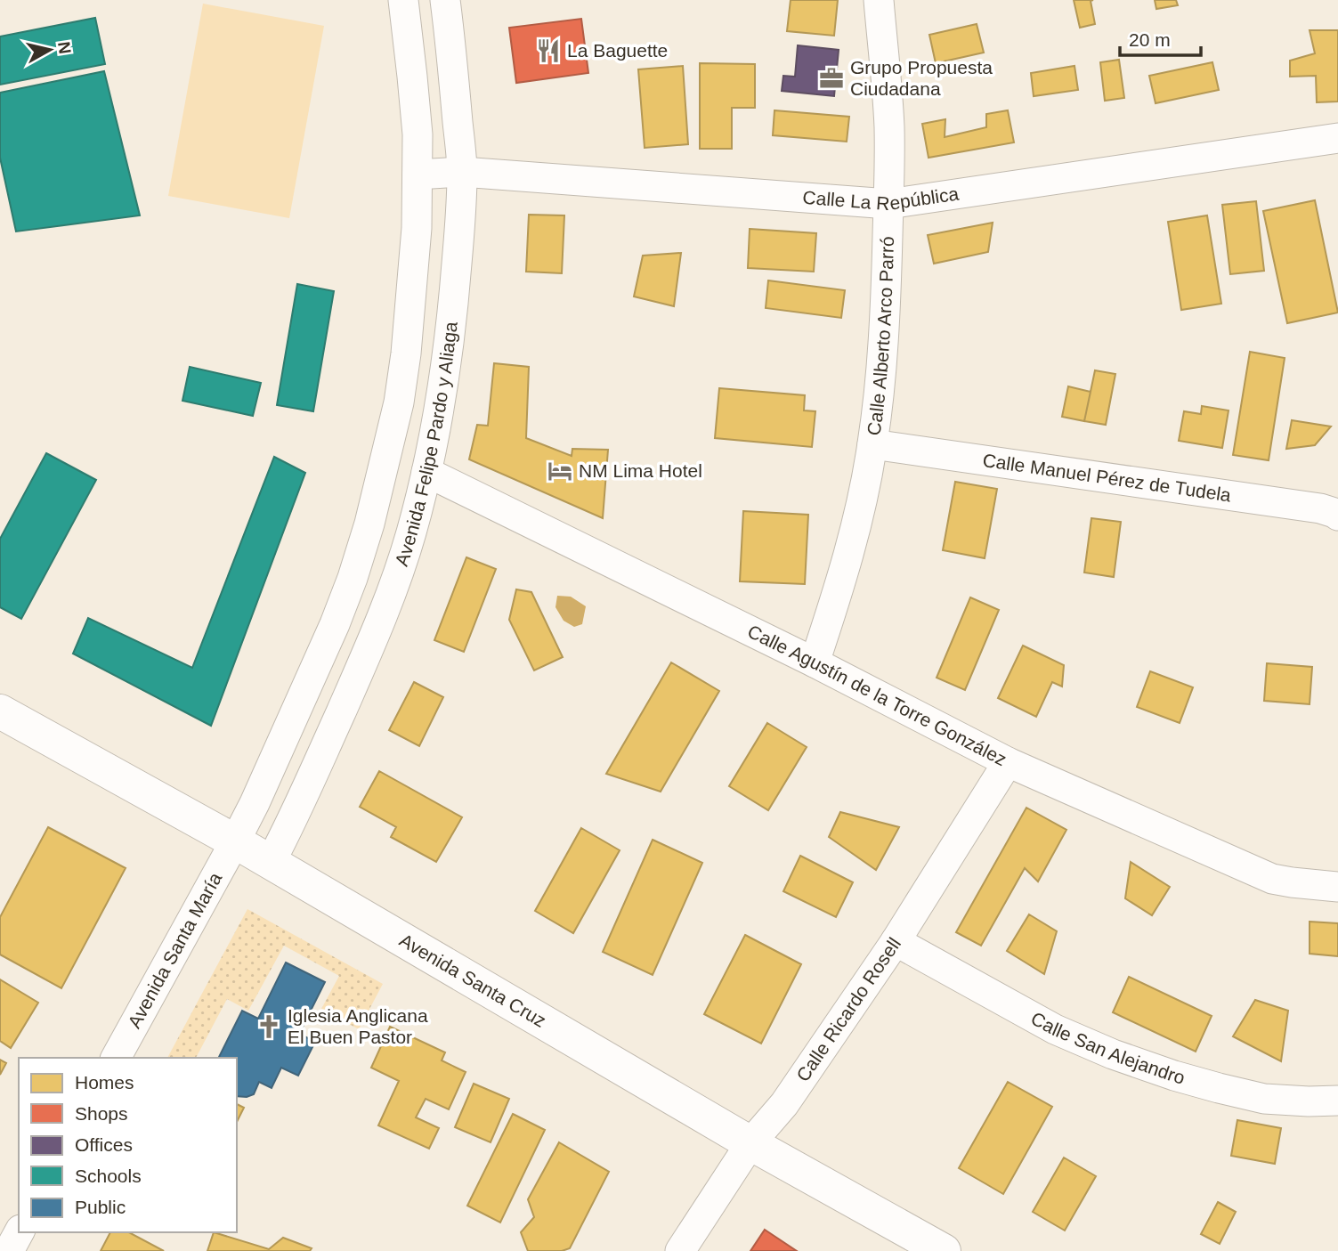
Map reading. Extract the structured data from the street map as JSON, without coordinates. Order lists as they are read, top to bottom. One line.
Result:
{"streets":{"main road":["Avenida Santa Cruz"],"street":["Calle La República","Calle Alberto Arco Parró","Avenida Felipe Pardo y Aliaga","Calle Manuel Pérez de Tudela","Calle Agustín de la Torre González","Avenida Santa María","Calle Ricardo Rosell","Calle San Alejandro"]},"crossings":[["Calle La República","Calle Alberto Arco Parró"],["Calle La República","Avenida Felipe Pardo y Aliaga"],["Calle Alberto Arco Parró","Calle Manuel Pérez de Tudela"],["Calle Alberto Arco Parró","Calle Agustín de la Torre González"],["Avenida Felipe Pardo y Aliaga","Calle Agustín de la Torre González"],["Avenida Felipe Pardo y Aliaga","Avenida Santa María"],["Avenida Felipe Pardo y Aliaga","Avenida Santa Cruz"],["Calle Agustín de la Torre González","Calle Ricardo Rosell"],["Avenida Santa María","Avenida Santa Cruz"],["Avenida Santa Cruz","Calle Ricardo Rosell"],["Calle Ricardo Rosell","Calle San Alejandro"]],"places":{"restaurant":["La Baguette"],"office":["Grupo Propuesta Ciudadana"],"hotel":["NM Lima Hotel"],"church":["Iglesia Anglicana El Buen Pastor"]},"legend":["Homes","Shops","Offices","Schools","Public"],"scale_bar":"20 m","north":"right"}
